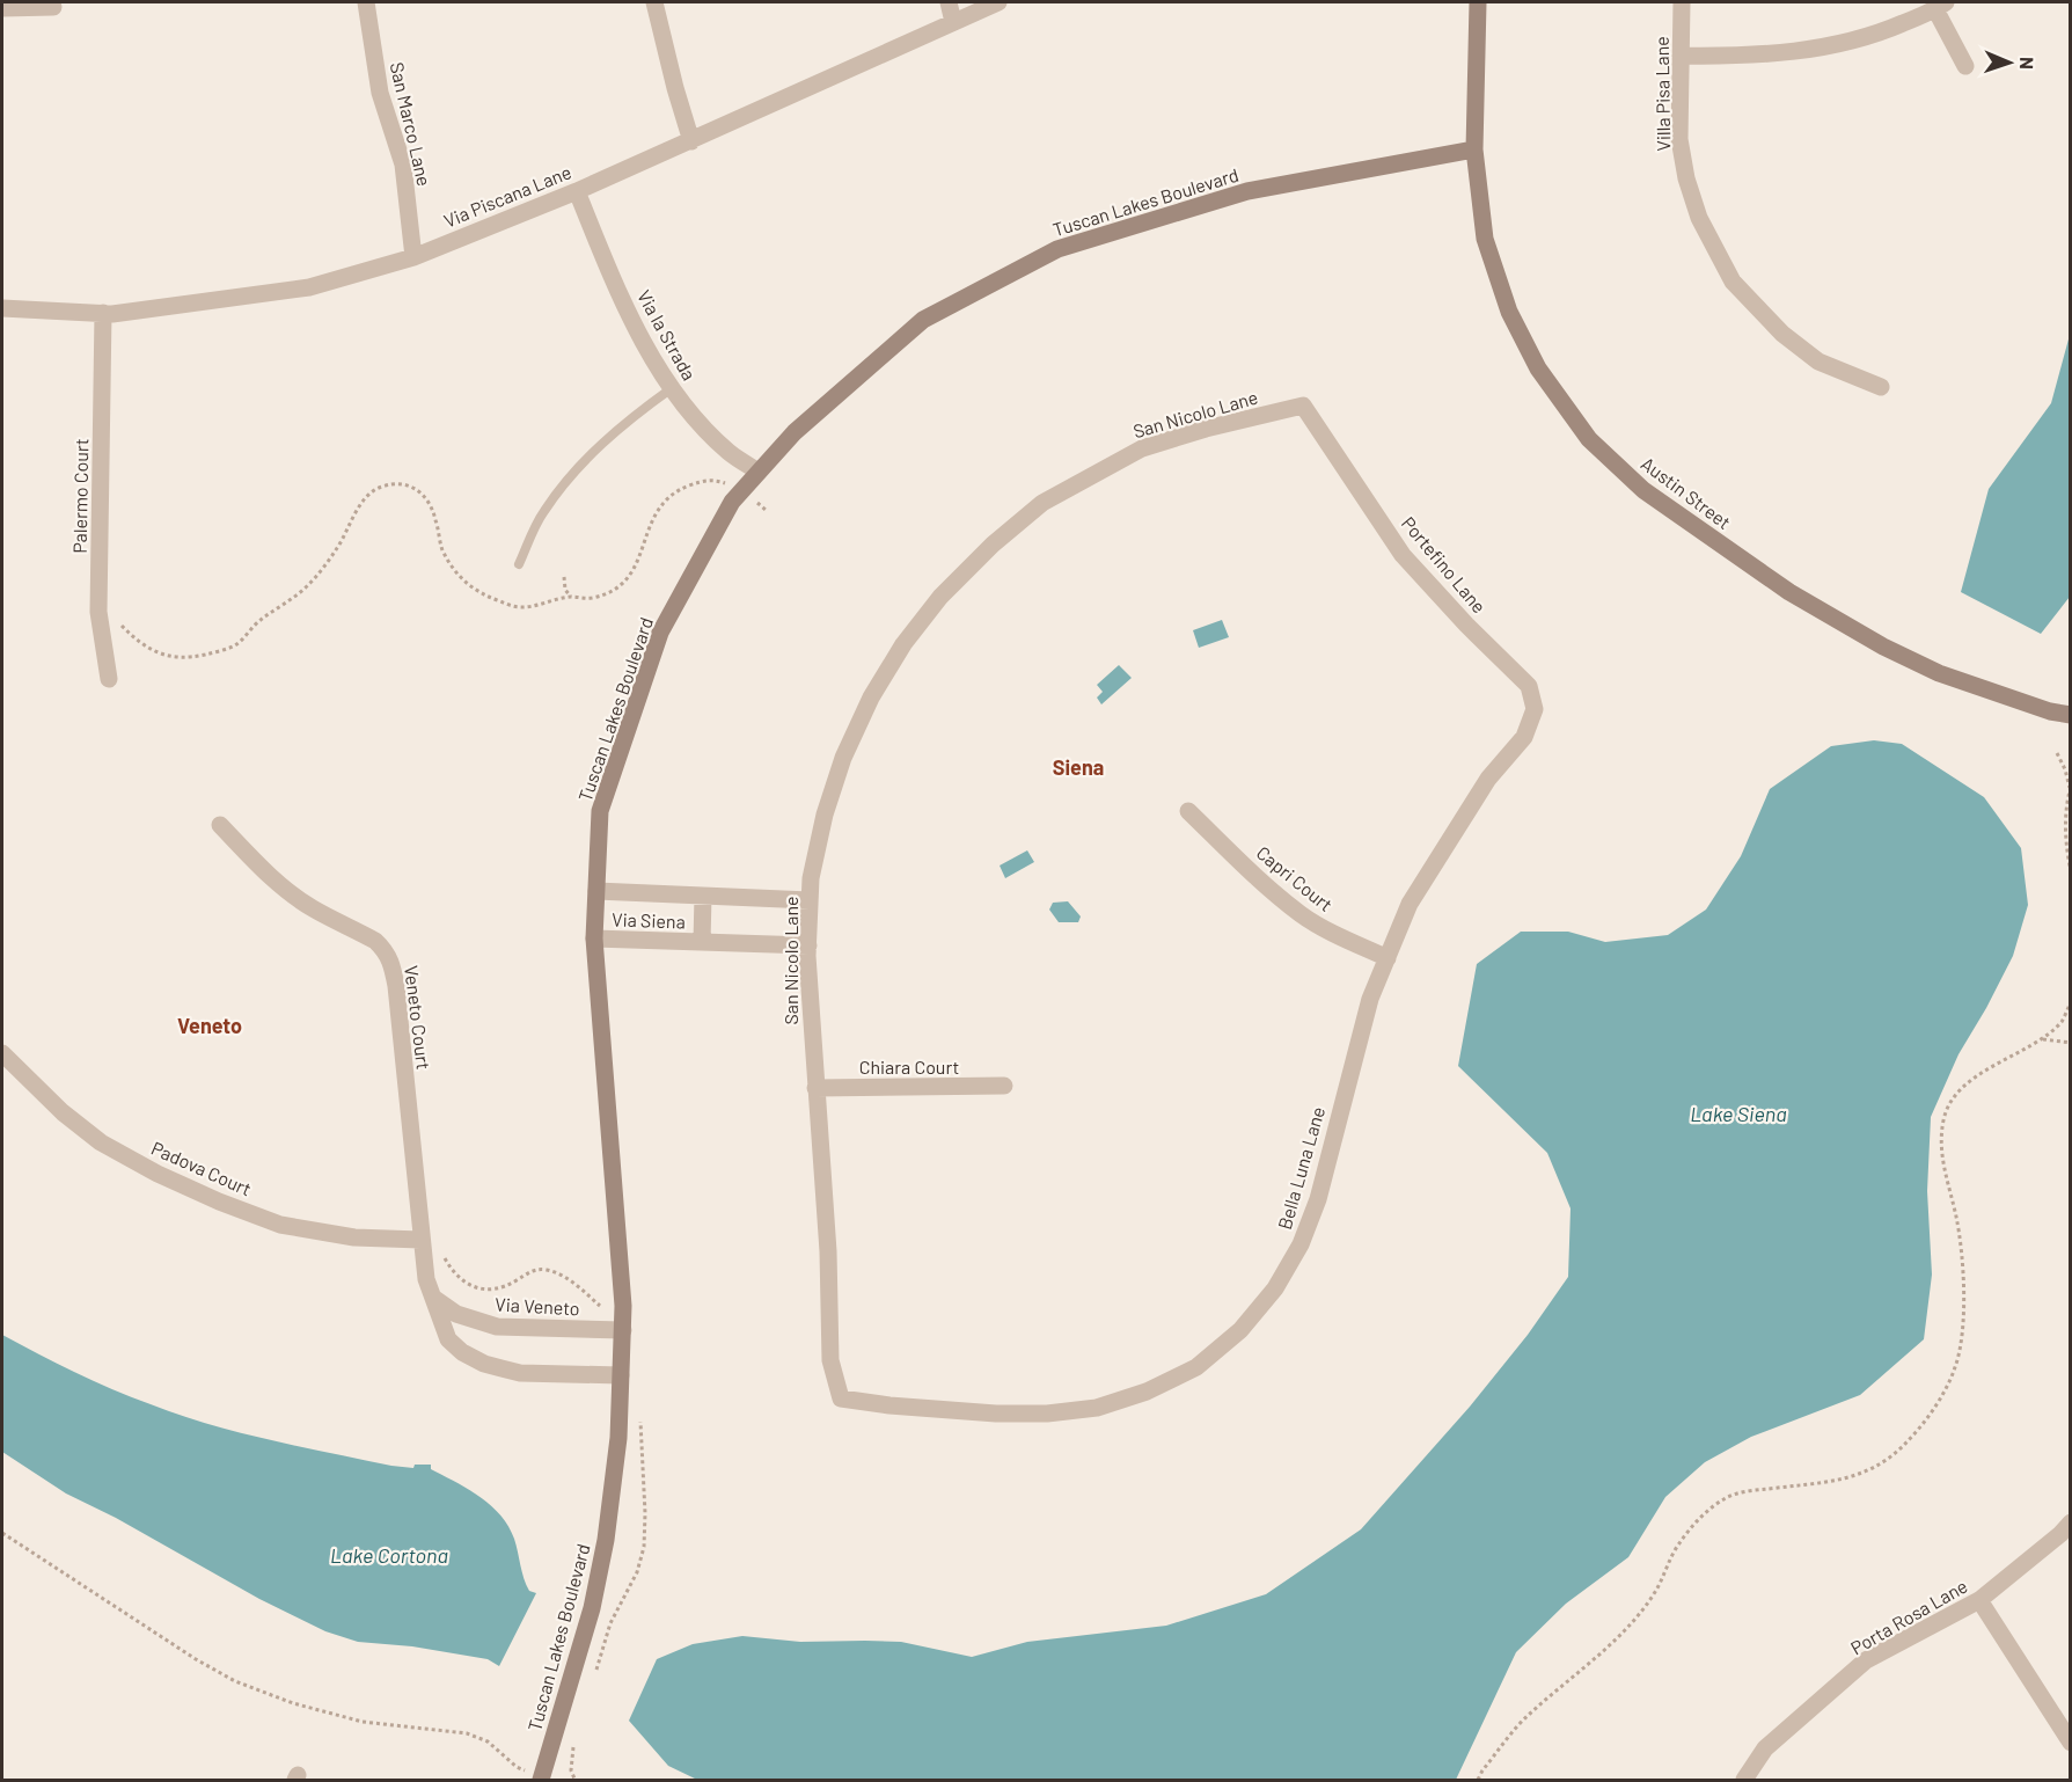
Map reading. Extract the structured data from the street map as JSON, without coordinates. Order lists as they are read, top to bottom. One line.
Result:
{"streets":{"street":["Villa Pisa Lane","San Marco Lane","Via Piscana Lane","Tuscan Lakes Boulevard","Via la Strada","San Nicolo Lane","Austin Street","Palermo Court","Portefino Lane","Capri Court","Via Siena","Veneto Court","Chiara Court","Padova Court","Bella Luna Lane","Via Veneto","Porta Rosa Lane"]},"crossings":[["San Marco Lane","Via Piscana Lane"],["Via Piscana Lane","Via la Strada"],["Via Piscana Lane","Palermo Court"],["Tuscan Lakes Boulevard","Via la Strada"],["Tuscan Lakes Boulevard","Austin Street"],["Tuscan Lakes Boulevard","Via Siena"],["Tuscan Lakes Boulevard","Via Veneto"],["San Nicolo Lane","Portefino Lane"],["San Nicolo Lane","Via Siena"],["San Nicolo Lane","Chiara Court"],["San Nicolo Lane","Bella Luna Lane"],["Portefino Lane","Bella Luna Lane"],["Capri Court","Bella Luna Lane"],["Veneto Court","Padova Court"],["Veneto Court","Via Veneto"]],"districts":["Siena","Veneto"],"water":["Lake Siena","Lake Cortona"],"north":"right"}
